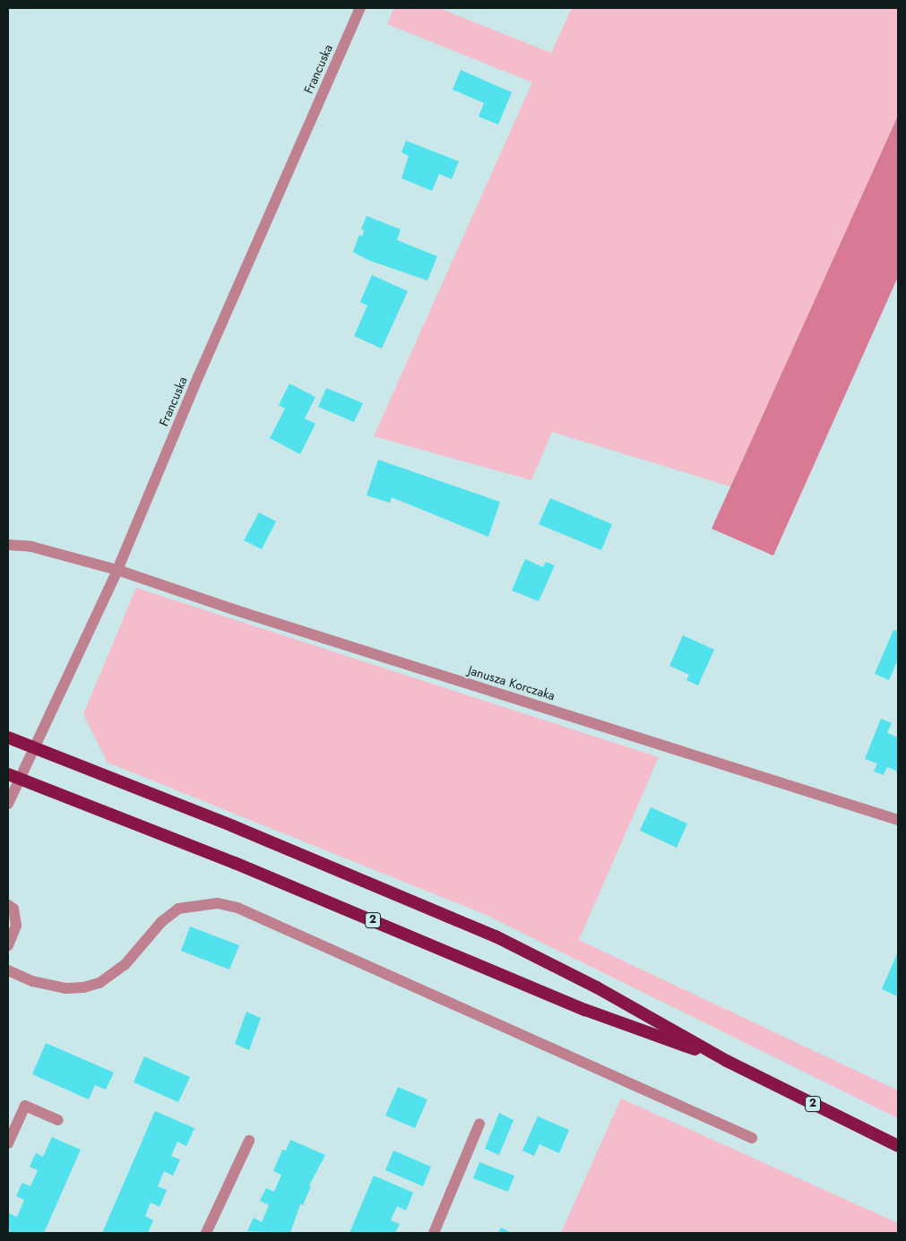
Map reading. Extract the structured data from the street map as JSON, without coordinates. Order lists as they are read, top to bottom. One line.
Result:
{"streets":{"highway":["2"],"street":["Francuska","Janusza Korczaka"]},"crossings":[["Francuska","Janusza Korczaka"],["Francuska","2"]]}
